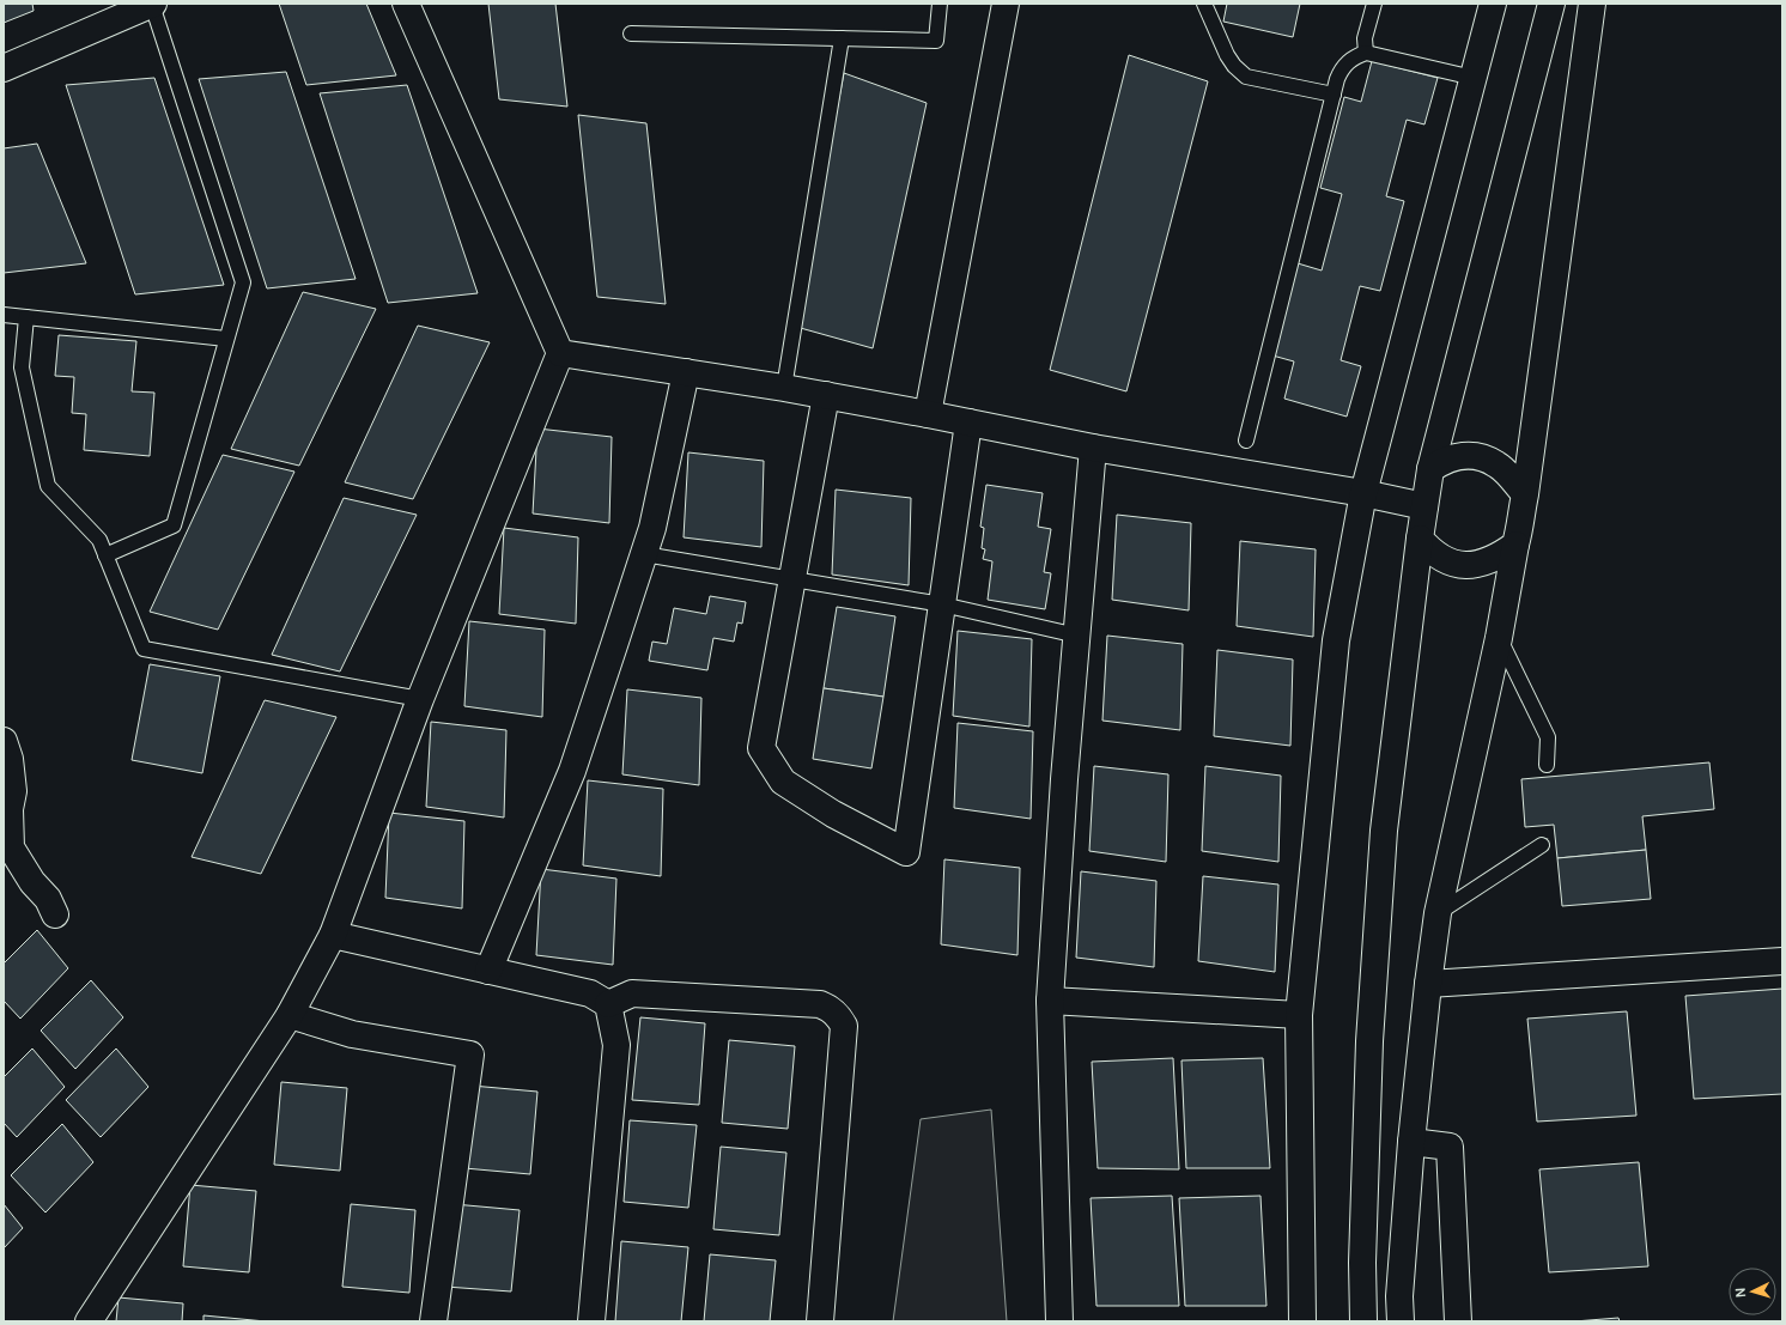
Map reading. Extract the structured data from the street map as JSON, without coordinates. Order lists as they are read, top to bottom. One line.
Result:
{"north":"left"}
